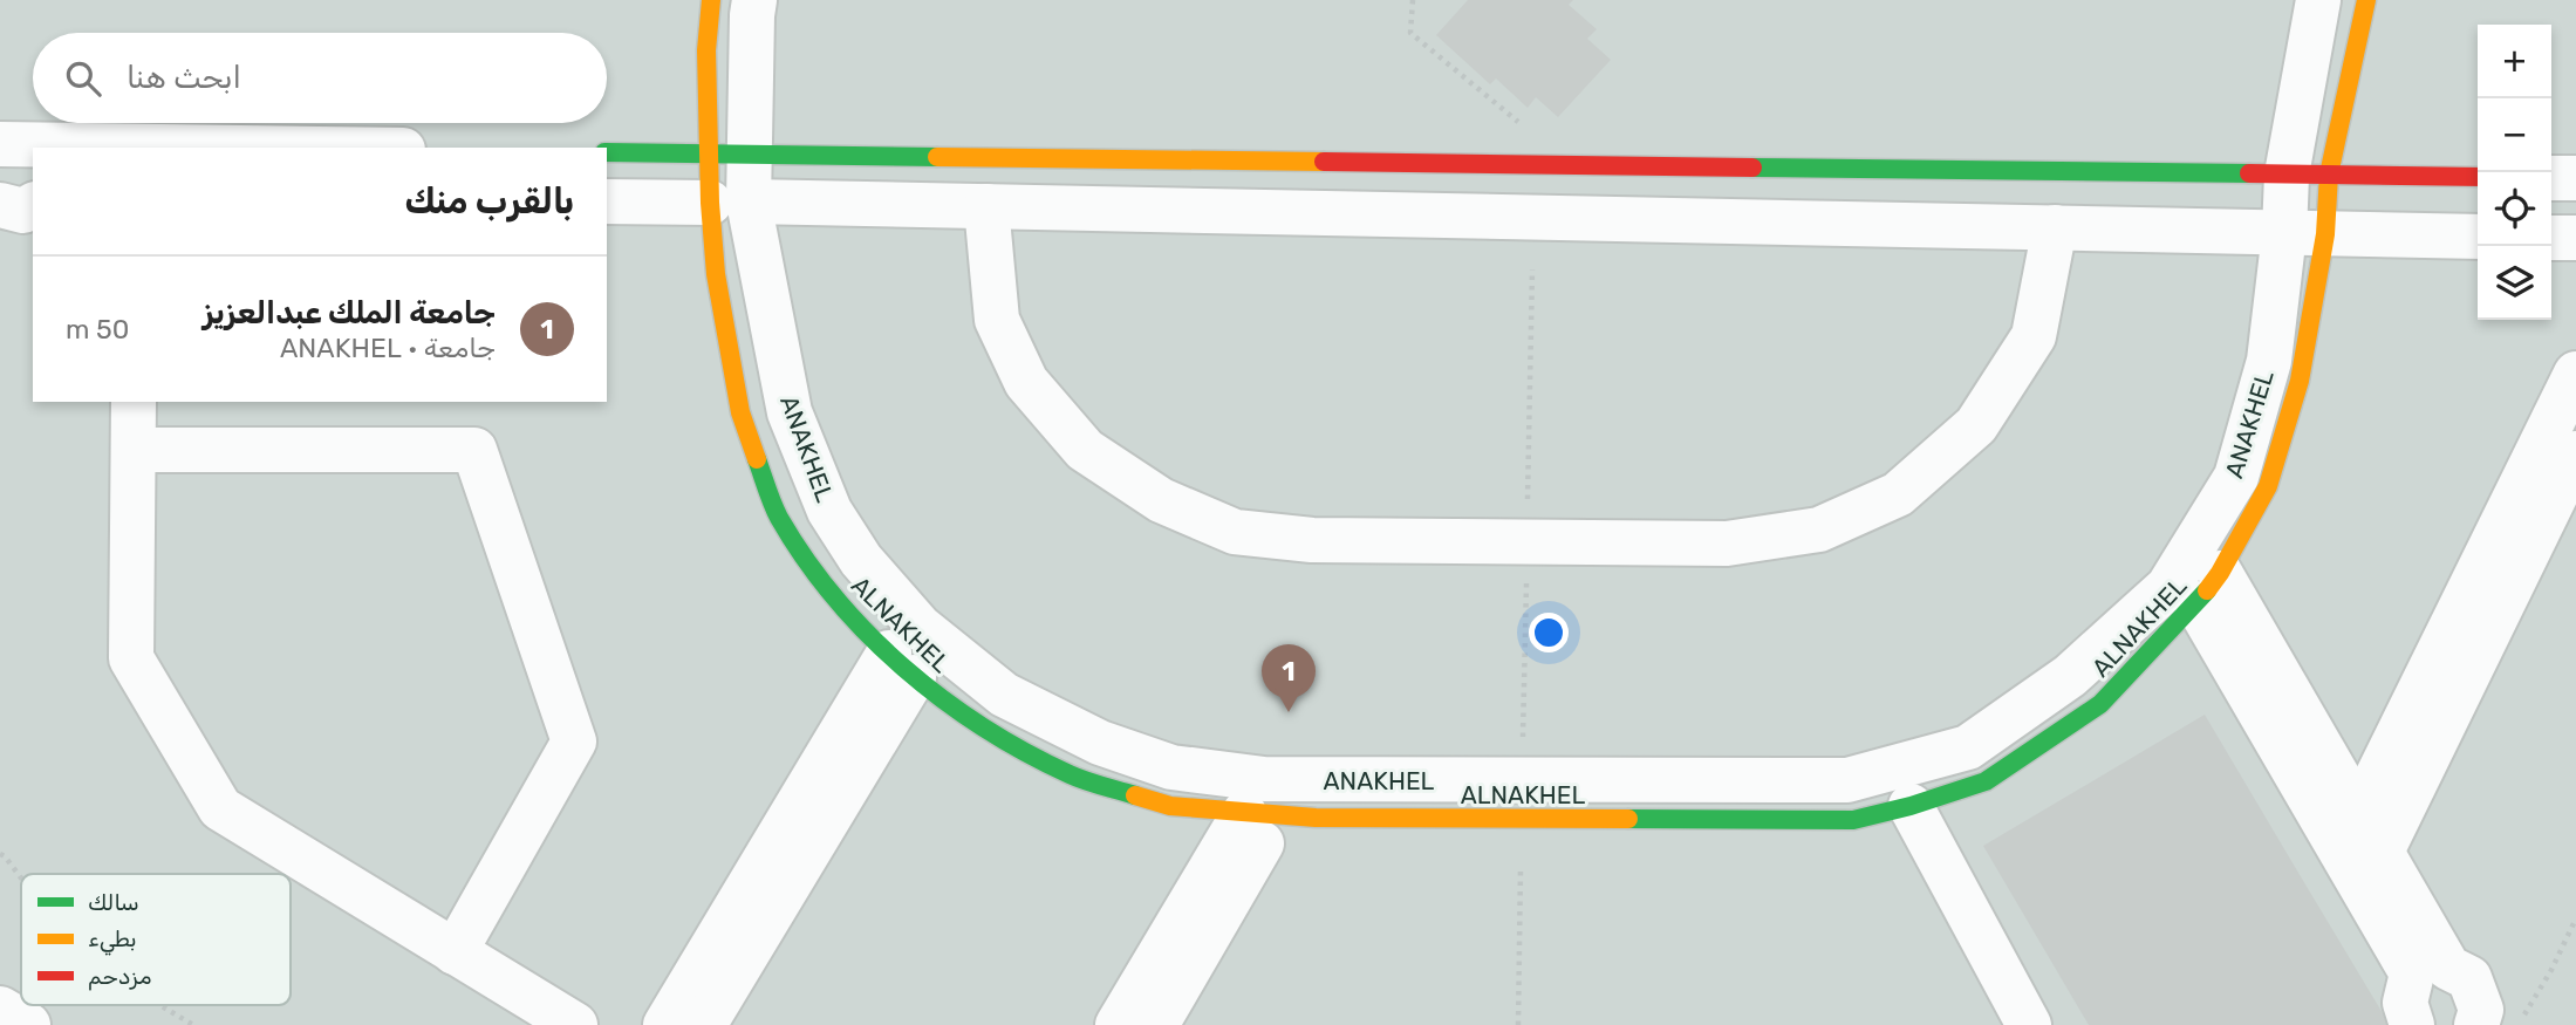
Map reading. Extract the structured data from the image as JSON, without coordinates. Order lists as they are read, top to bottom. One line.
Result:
{"streets":{"street":["ANAKHEL","ALNAKHEL"]},"crossings":[["ANAKHEL","ALNAKHEL"]],"legend":["سالك","بطيء","مزدحم"],"page":{"map_buttons":["+","−"],"search":"ابحث هنا","heading":"بالقرب منك","list":[{"mark":"1","name":"جامعة الملك عبدالعزيز","note":"جامعة · ANAKHEL","value":"50 m"}],"pins":"1"}}
